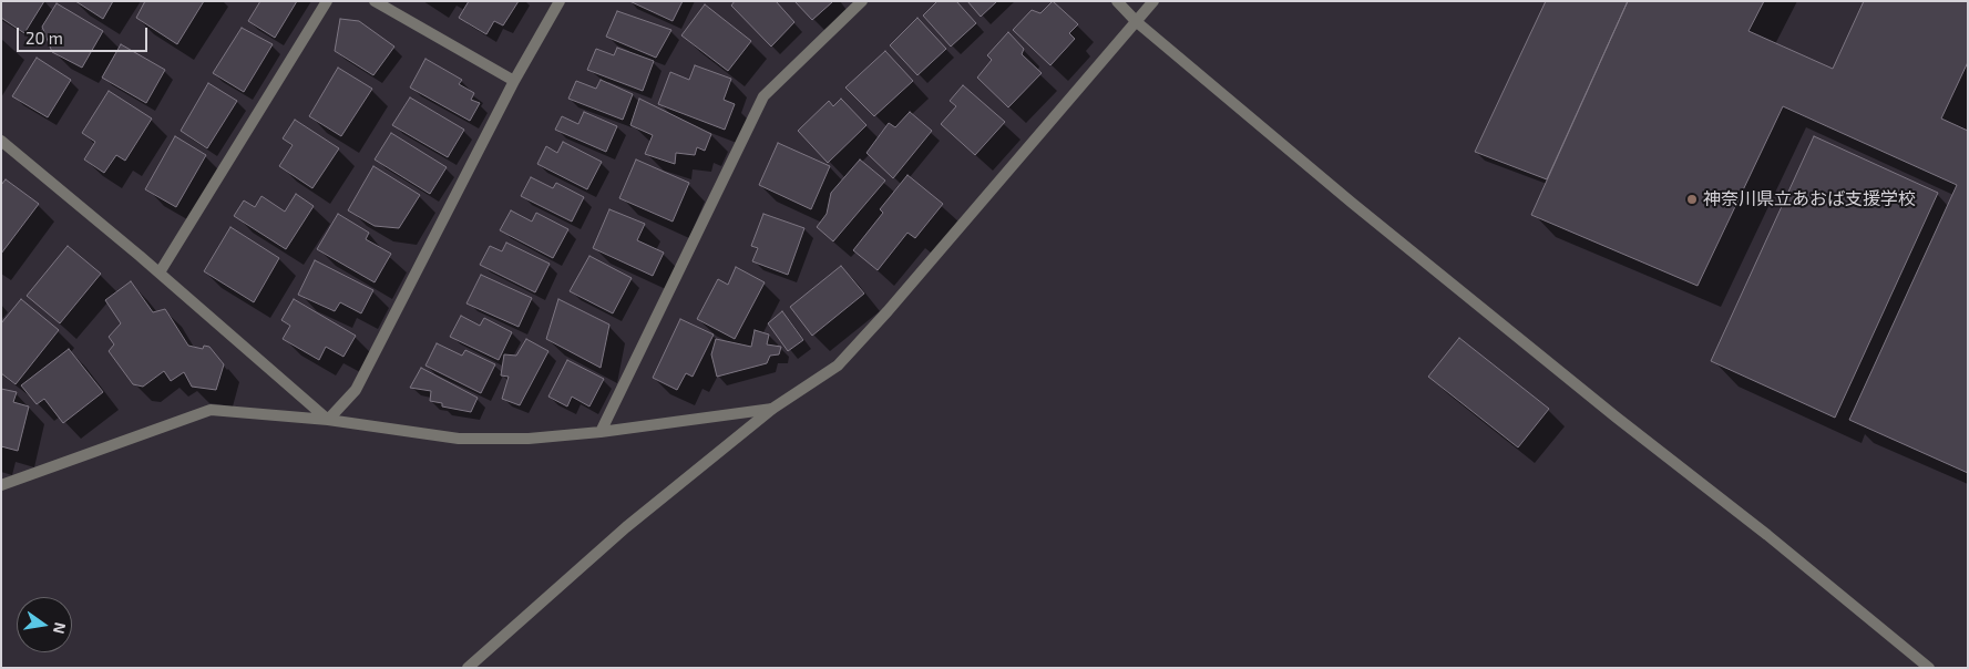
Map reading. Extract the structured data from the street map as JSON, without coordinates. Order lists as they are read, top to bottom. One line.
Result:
{"places":["神奈川県立あおば支援学校"],"scale_bar":"20 m","north":"right"}
